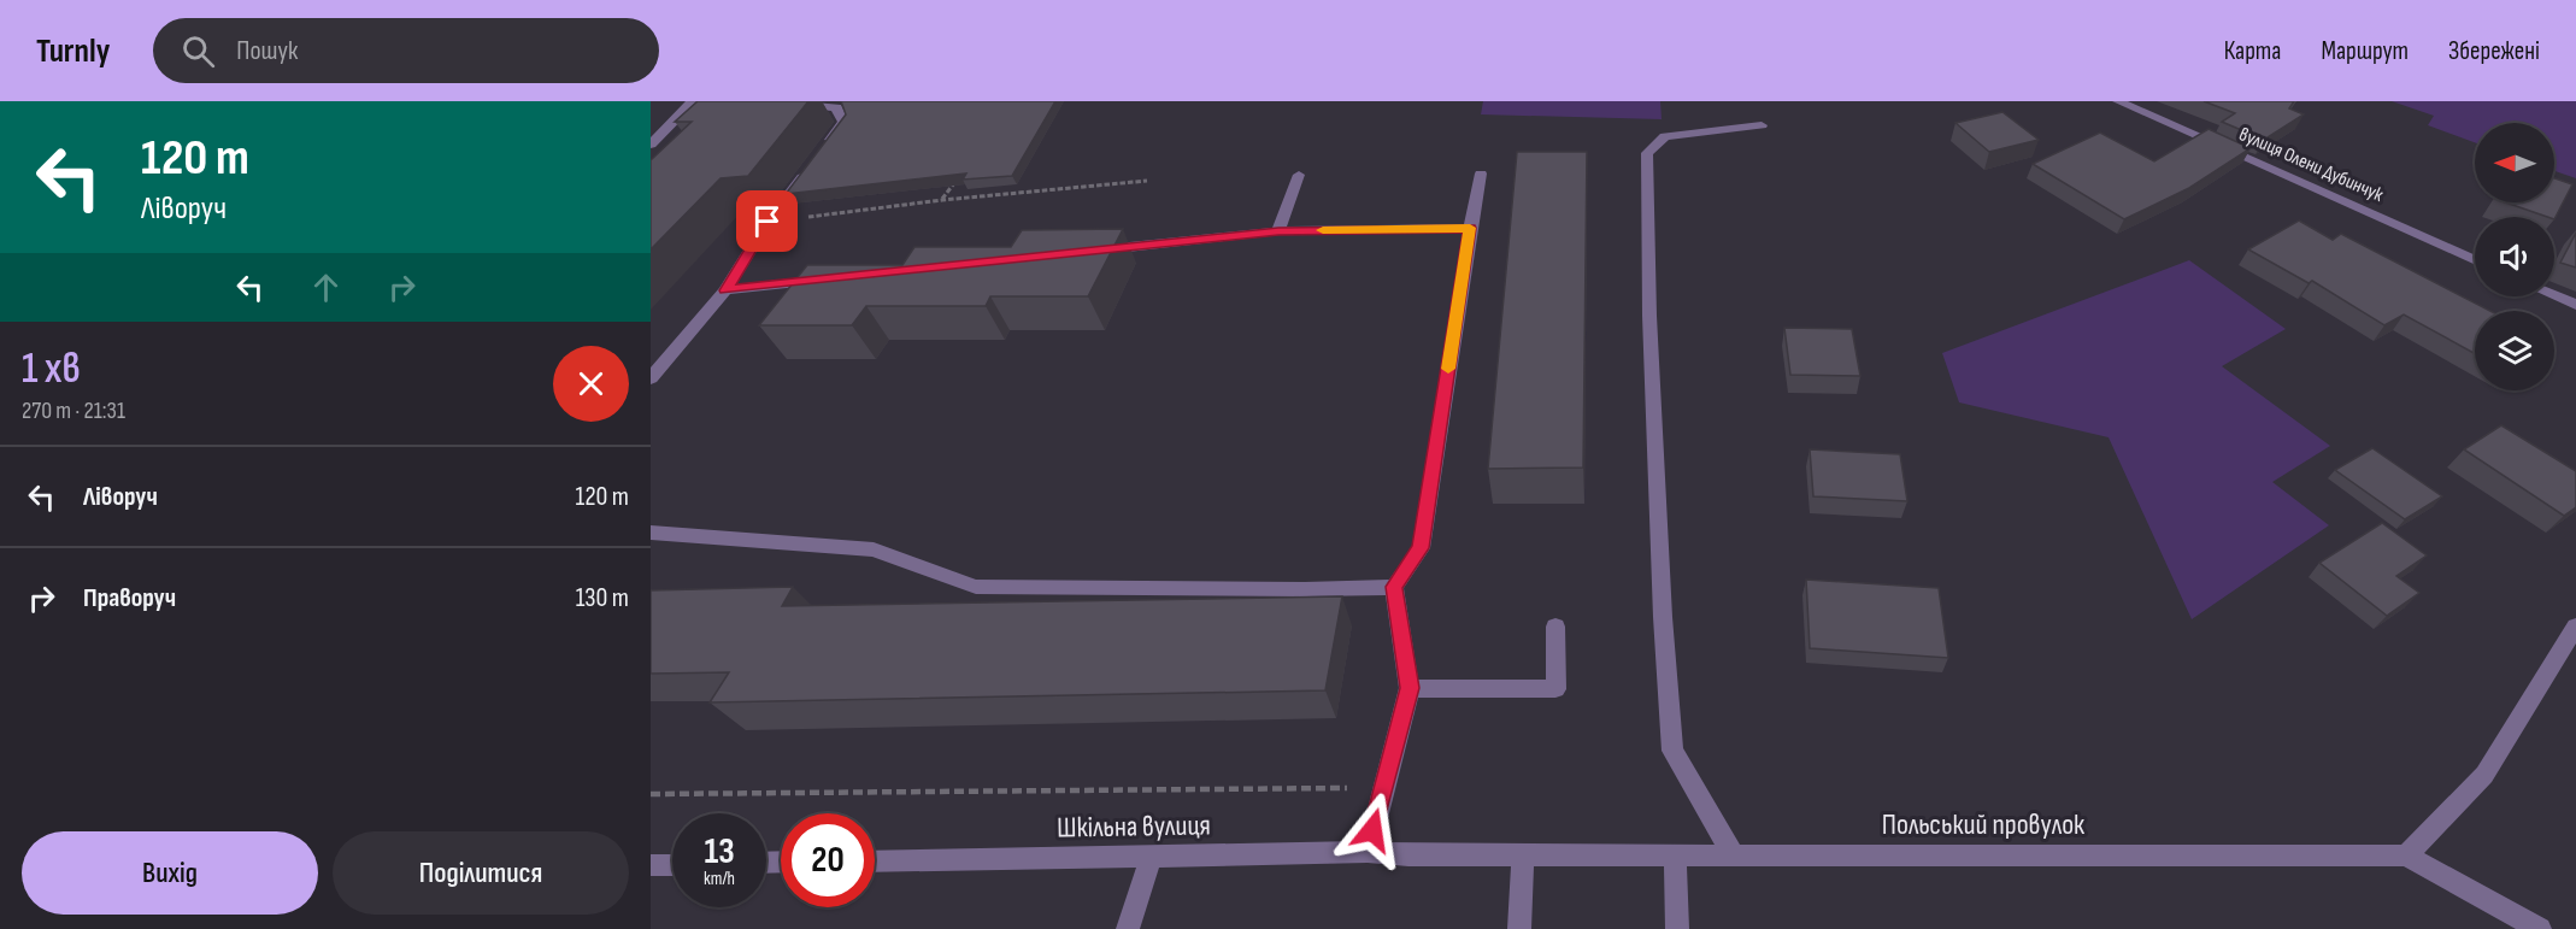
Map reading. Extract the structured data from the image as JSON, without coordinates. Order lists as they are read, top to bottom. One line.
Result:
{"streets":{"street":["вулиця Олени Дубинчук","Польський провулок","Шкільна вулиця"]},"crossings":[["Польський провулок","Шкільна вулиця"]],"north":"left","page":{"header":"Turnly","search":"Пошук","nav":["Карта","Маршрут","Збережені"],"turn":["120 m","Ліворуч"],"heading":["1 хв","270 m · 21:31"],"list":[{"name":"Ліворуч","value":"120 m"},{"name":"Праворуч","value":"130 m"}],"speed":"13 km/h","limit":"20","buttons":["Вихід","Поділитися"]}}
